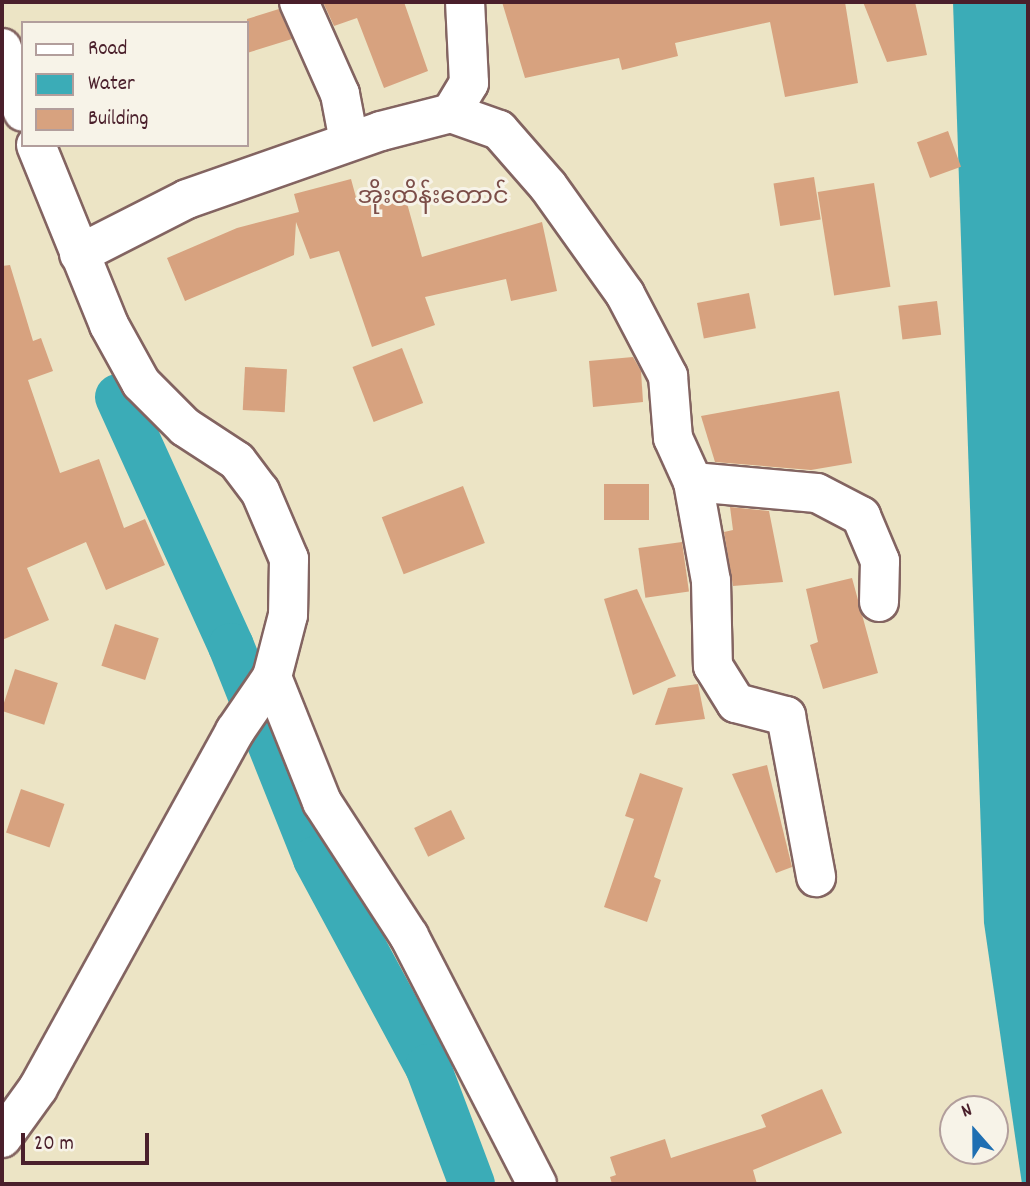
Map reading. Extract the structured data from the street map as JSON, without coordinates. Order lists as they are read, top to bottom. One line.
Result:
{"districts":["အိုးထိန်းတောင်"],"legend":["Road","Water","Building"],"scale_bar":"20 m","north":"top"}
